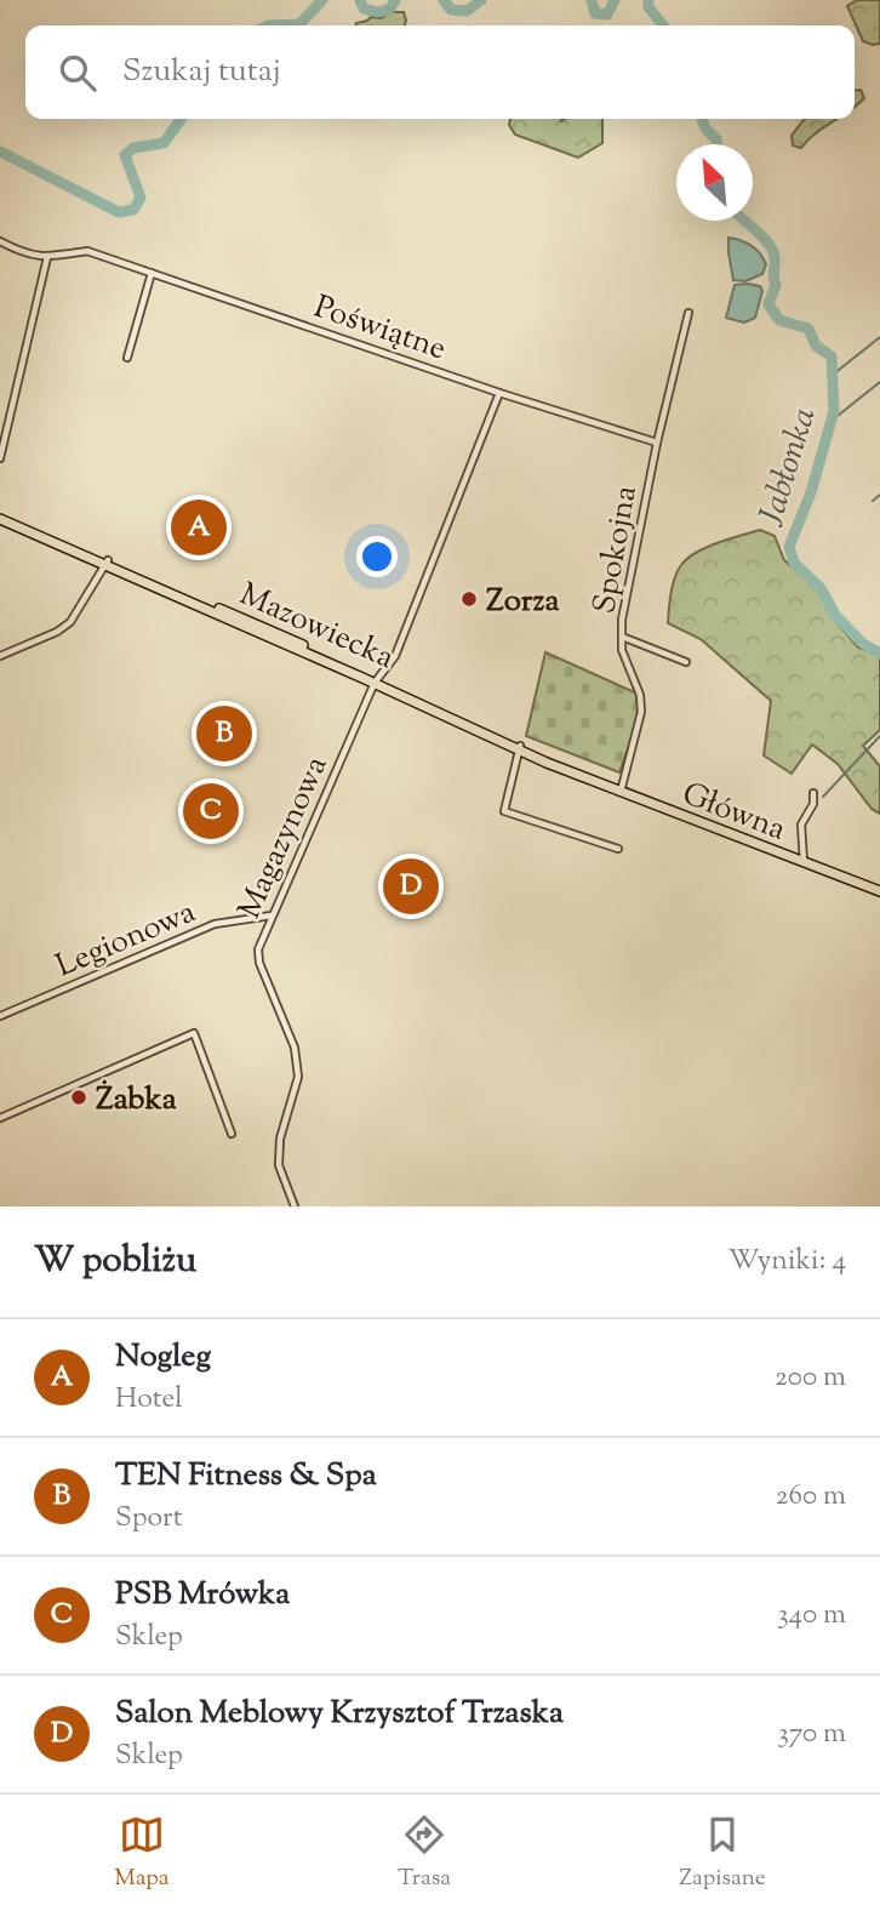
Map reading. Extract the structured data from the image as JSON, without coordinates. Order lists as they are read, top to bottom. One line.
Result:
{"streets":{"main road":["Mazowiecka","Główna"],"street":["Poświątne","Spokojna","Magazynowa","Legionowa"]},"crossings":[["Poświątne","Spokojna"],["Poświątne","Magazynowa"],["Spokojna","Główna"],["Mazowiecka","Główna"],["Mazowiecka","Magazynowa"],["Magazynowa","Legionowa"]],"water":["Jabłonka"],"places":["Zorza","Żabka"],"north":"top left","page":{"search":"Szukaj tutaj","pins":["A","B","C","D"],"heading":["W pobliżu","Wyniki: 4"],"list":[{"mark":"A","name":"Nogleg","note":"Hotel","value":"200 m"},{"mark":"B","name":"TEN Fitness & Spa","note":"Sport","value":"260 m"},{"mark":"C","name":"PSB Mrówka","note":"Sklep","value":"340 m"},{"mark":"D","name":"Salon Meblowy Krzysztof Trzaska","note":"Sklep","value":"370 m"}],"nav":["Mapa","Trasa","Zapisane"]}}
